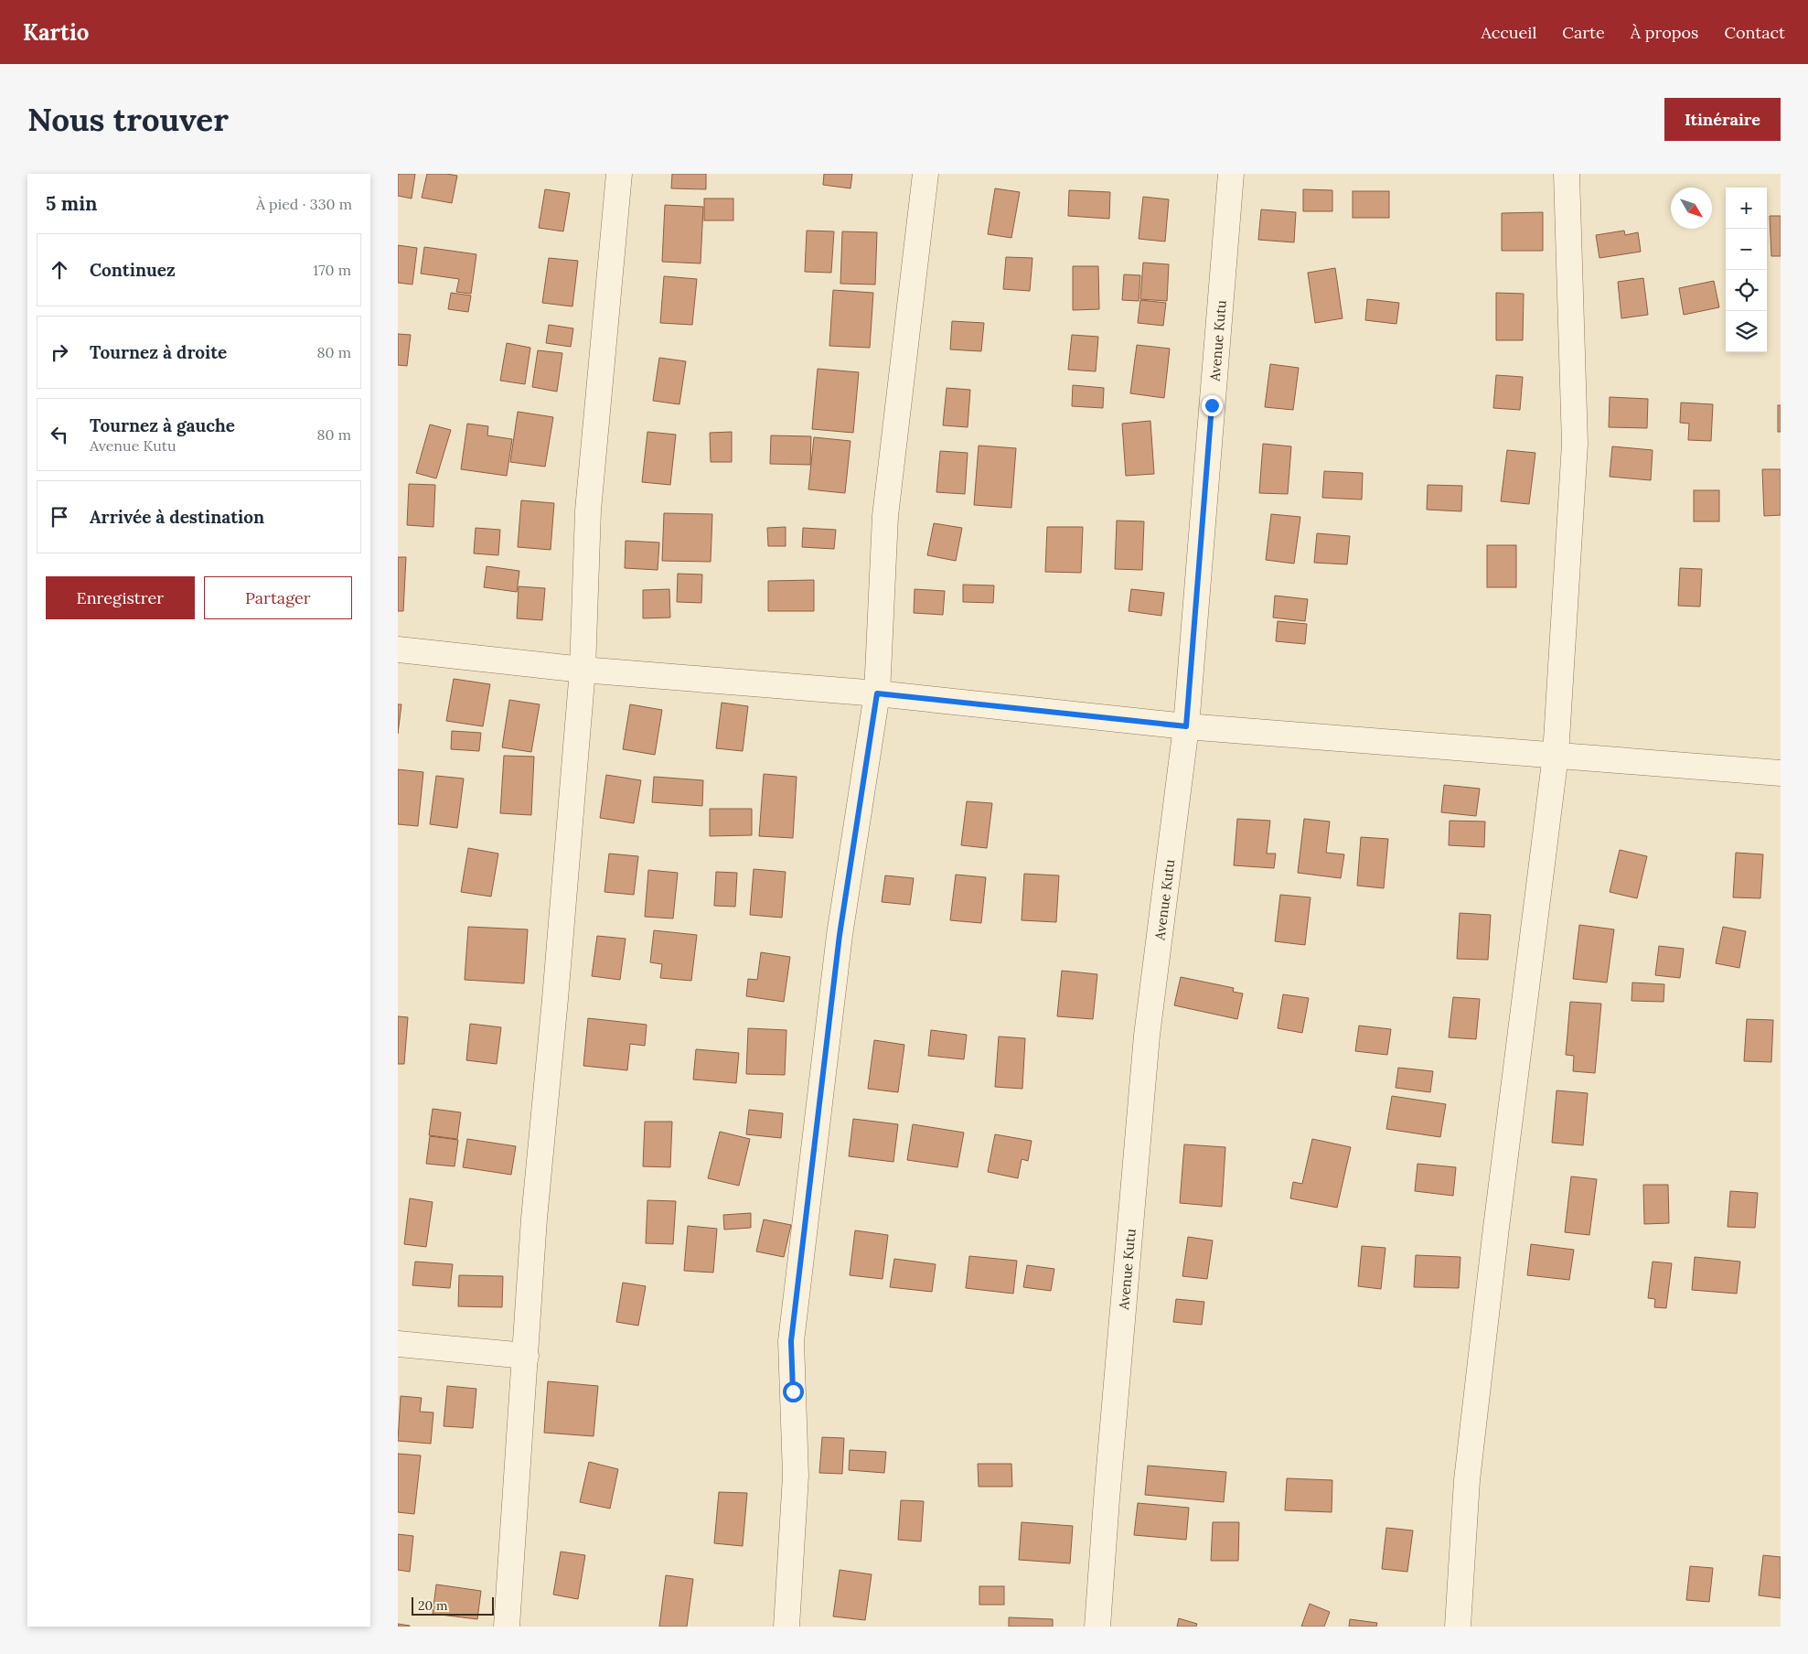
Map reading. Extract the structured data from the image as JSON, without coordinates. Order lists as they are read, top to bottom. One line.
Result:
{"streets":{"street":["Avenue Kutu"]},"scale_bar":"20 m","north":"bottom right","page":{"header":"Kartio","nav":["Accueil","Carte","À propos","Contact"],"buttons":["Itinéraire",["Enregistrer","Partager"]],"title":"Nous trouver","heading":["5 min","À pied · 330 m"],"map_buttons":["+","−"],"list":[["Continuez","170 m"],["Tournez à droite","80 m"],["Tournez à gauche","Avenue Kutu","80 m"],"Arrivée à destination"],"scale":"20 m"}}
